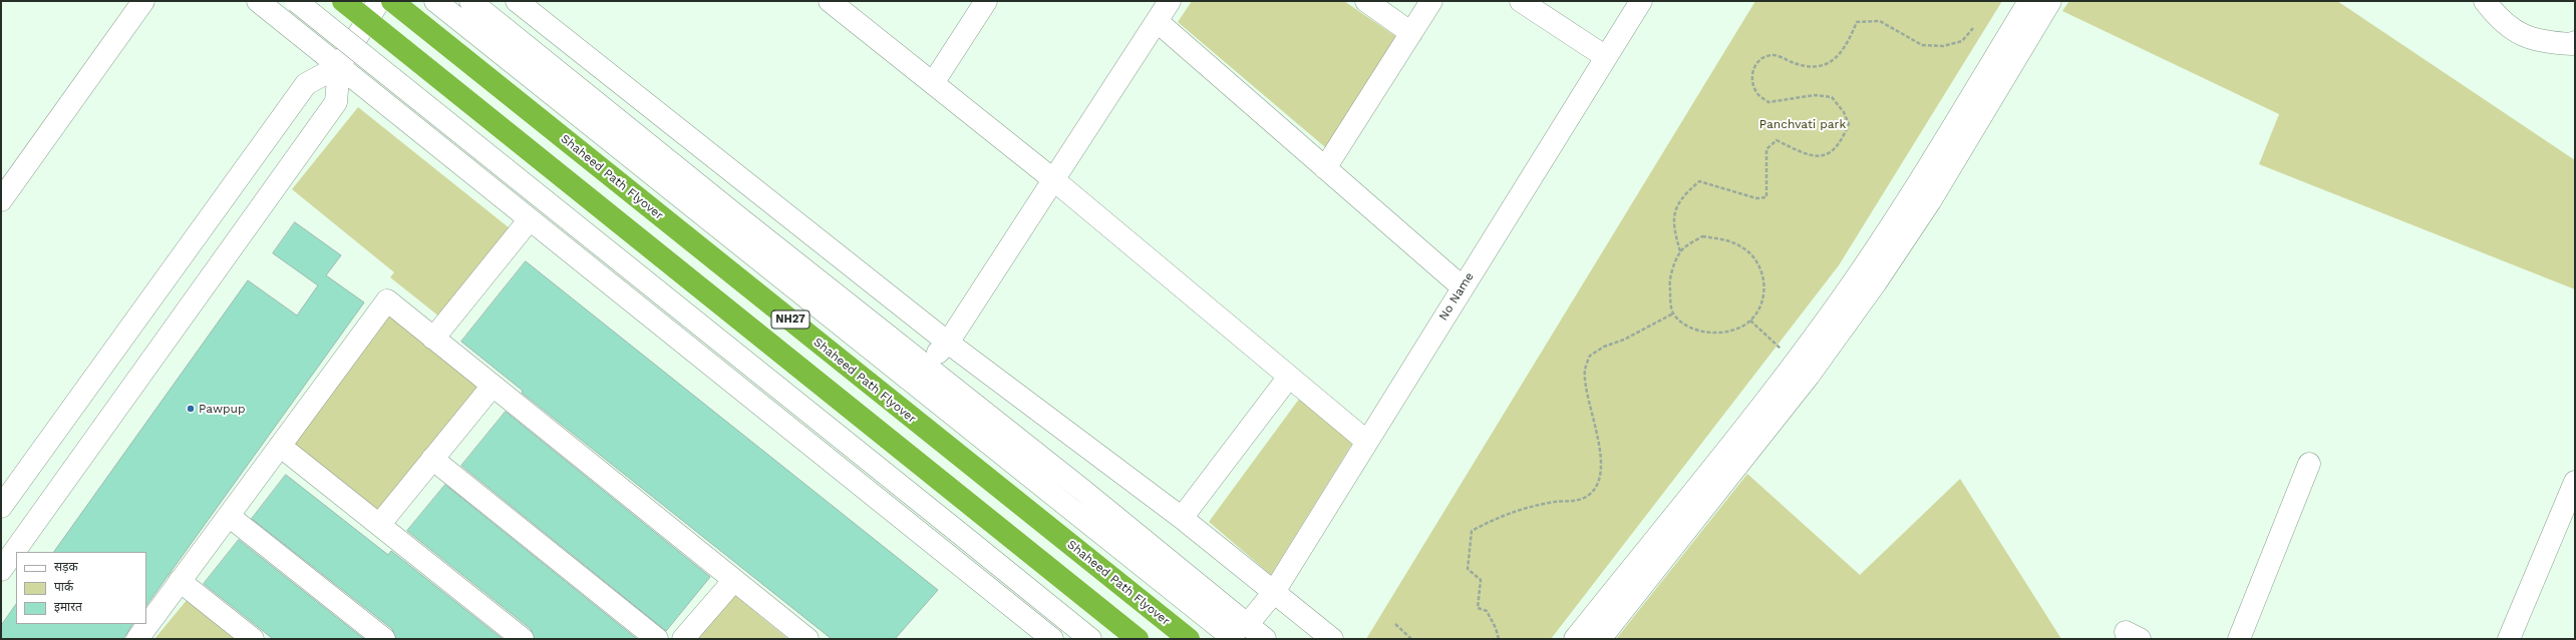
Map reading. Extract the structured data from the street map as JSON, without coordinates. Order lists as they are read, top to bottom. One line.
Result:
{"streets":{"highway":["Shaheed Path Flyover","NH27"],"street":["No Name"]},"parks":["Panchvati park"],"places":["Pawpup"],"legend":["सड़क","पार्क","इमारत"]}
